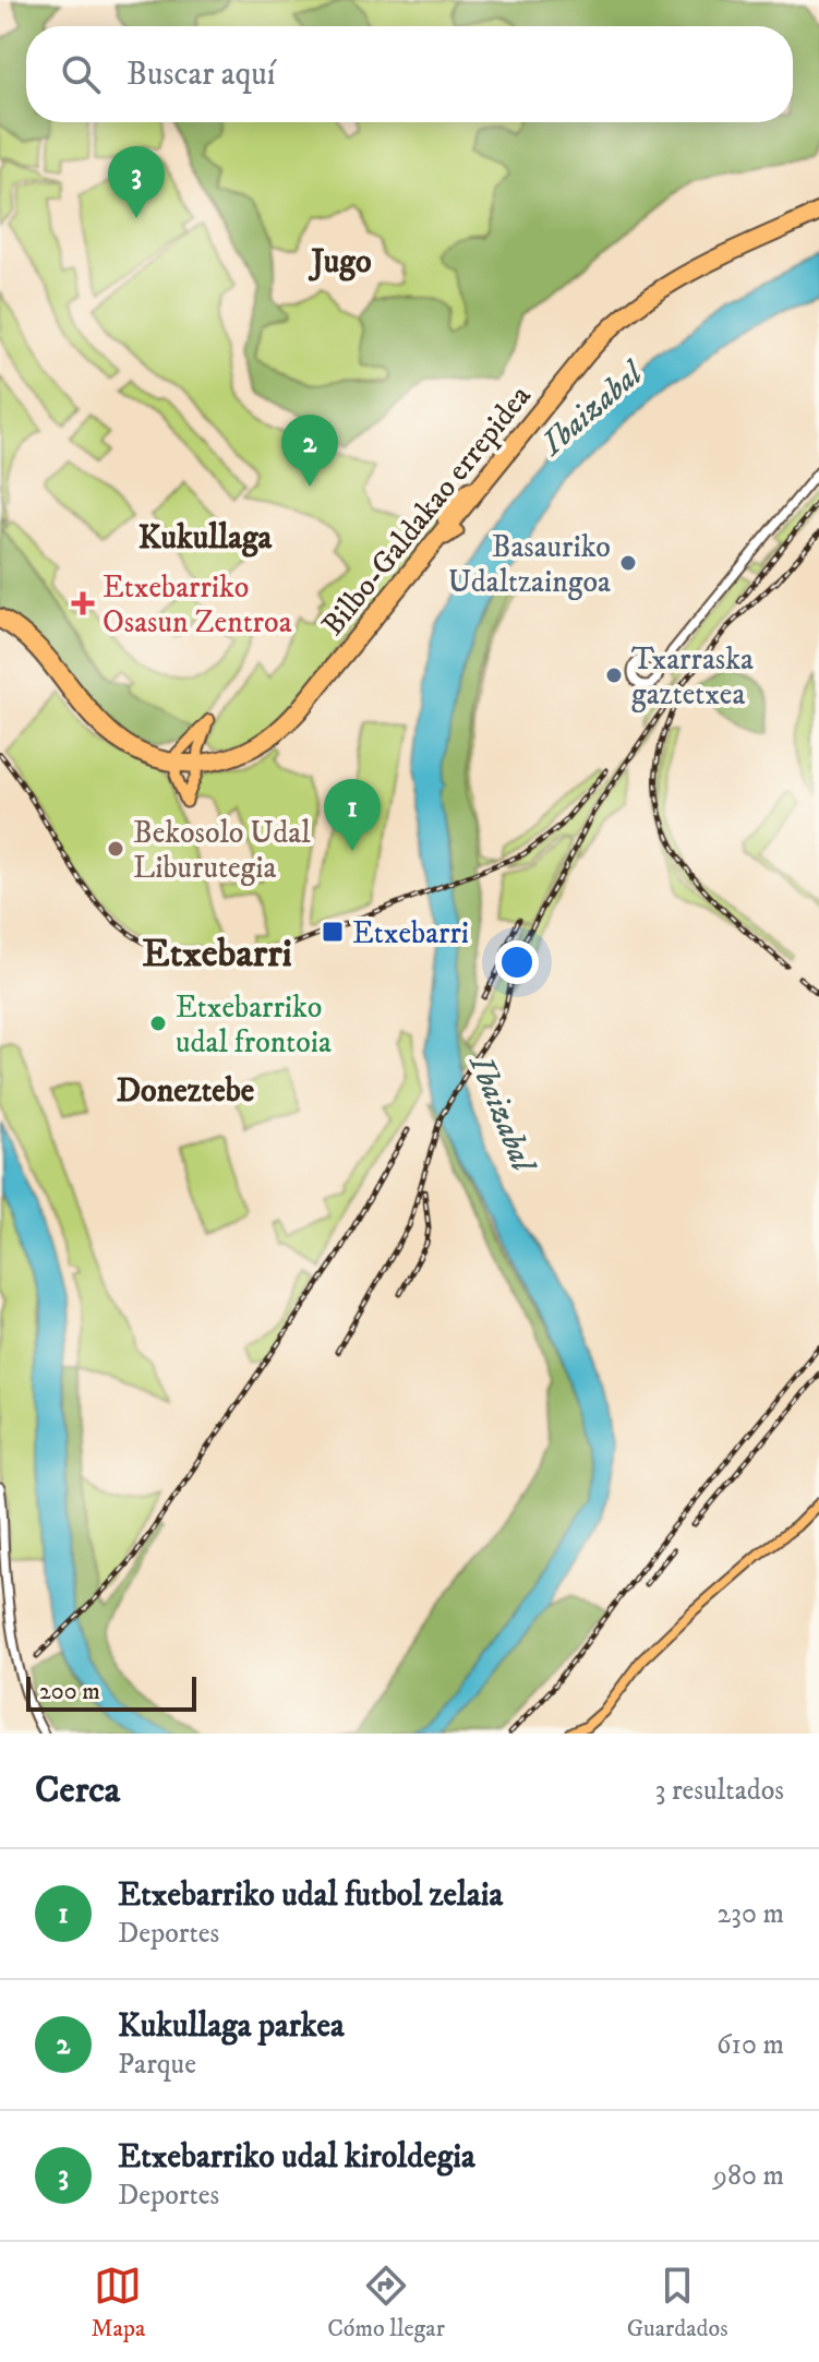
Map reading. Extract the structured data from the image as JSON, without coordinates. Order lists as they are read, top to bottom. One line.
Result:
{"streets":{"highway":["Bilbo-Galdakao errepidea"]},"districts":["Jugo","Kukullaga","Etxebarri","Doneztebe"],"water":["Ibaizabal"],"places":{"other":["Basauriko Udaltzaingoa","Txarraska gaztetxea","Bekosolo Udal Liburutegia","Etxebarriko udal frontoia"],"health":["Etxebarriko Osasun Zentroa"],"transit":["Etxebarri"]},"scale_bar":"200 m","page":{"search":"Buscar aquí","pins":["3","2","1"],"scale":"200 m","heading":["Cerca","3 resultados"],"list":[{"mark":"1","name":"Etxebarriko udal futbol zelaia","note":"Deportes","value":"230 m"},{"mark":"2","name":"Kukullaga parkea","note":"Parque","value":"610 m"},{"mark":"3","name":"Etxebarriko udal kiroldegia","note":"Deportes","value":"980 m"}],"nav":["Mapa","Cómo llegar","Guardados"]}}
